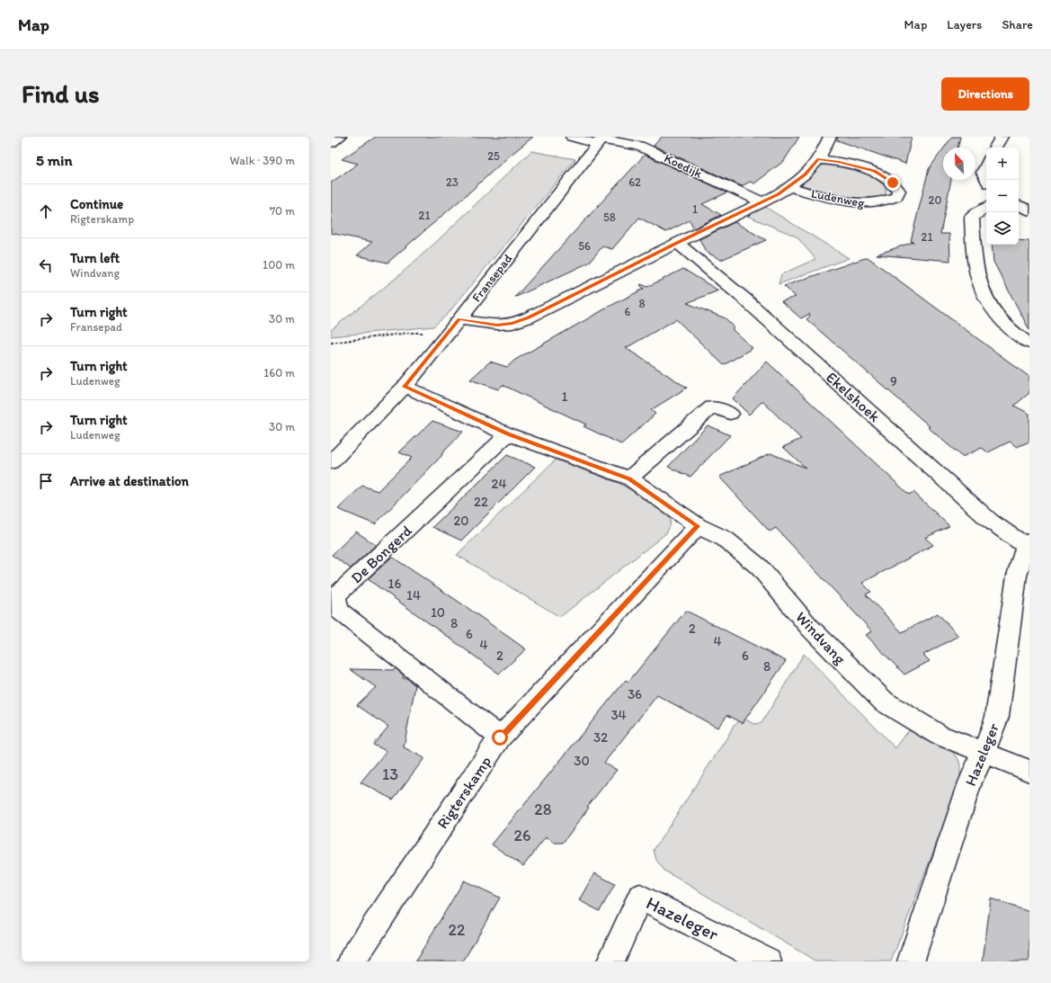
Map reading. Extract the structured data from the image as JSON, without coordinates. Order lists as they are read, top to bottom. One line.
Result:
{"streets":{"street":["Koedijk","Ludenweg","Fransepad","Ekelshoek","De Bongerd","Windvang","Hazeleger","Rigterskamp"]},"crossings":[["Koedijk","Ludenweg"],["Koedijk","Fransepad"],["Ludenweg","Fransepad"],["Ludenweg","Ekelshoek"],["Fransepad","Windvang"],["Ekelshoek","Hazeleger"],["De Bongerd","Windvang"],["De Bongerd","Rigterskamp"],["Windvang","Hazeleger"],["Windvang","Rigterskamp"]],"house_numbers":["25","23","62","20","1","21","58","21","56","8","6","9","1","24","22","20","16","14","10","8","2","6","4","4","2","6","8","36","34","32","30","13","28","26","22"],"north":"top left","page":{"header":"Map","nav":["Map","Layers","Share"],"buttons":"Directions","title":"Find us","heading":["5 min","Walk · 390 m"],"map_buttons":["+","−"],"list":[["Continue","Rigterskamp","70 m"],["Turn left","Windvang","100 m"],["Turn right","Fransepad","30 m"],["Turn right","Ludenweg","160 m"],["Turn right","Ludenweg","30 m"],"Arrive at destination"]}}
